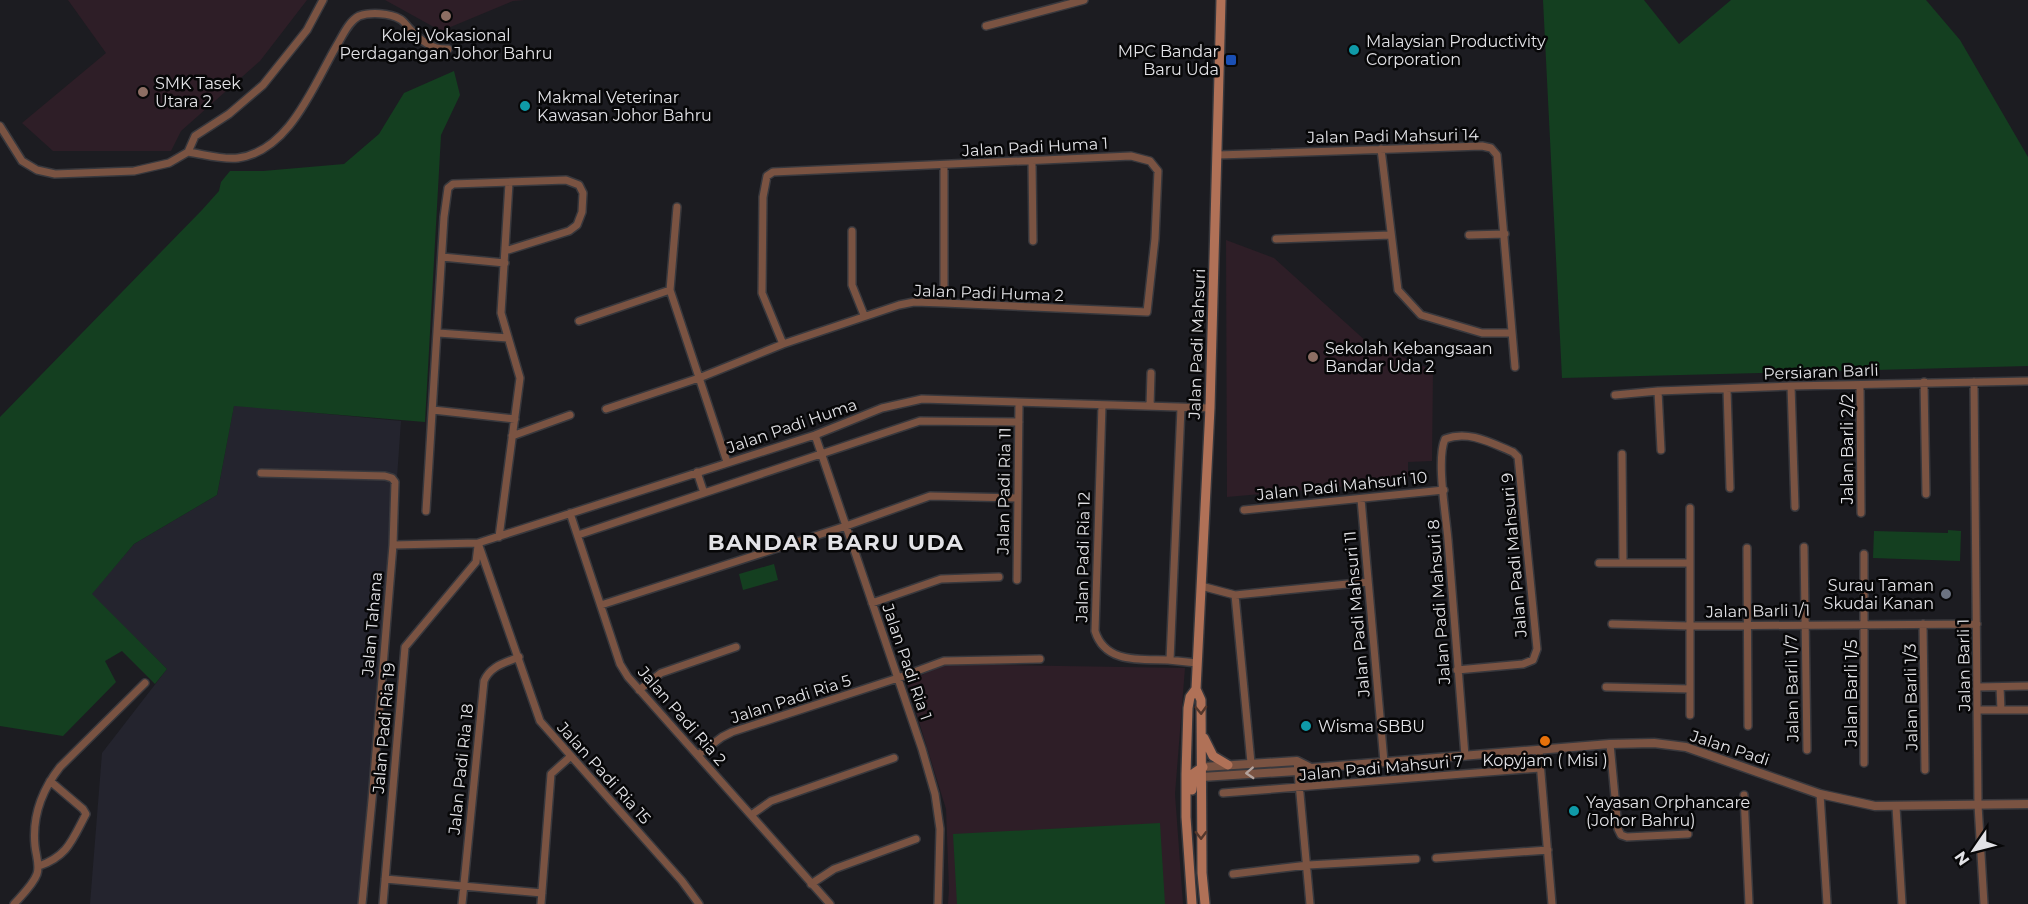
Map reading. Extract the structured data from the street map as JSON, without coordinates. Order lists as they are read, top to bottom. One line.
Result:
{"streets":{"main road":["Jalan Padi Mahsuri"],"street":["Jalan Padi Mahsuri 14","Jalan Padi Huma 1","Jalan Padi Huma 2","Persiaran Barli","Jalan Padi Huma","Jalan Barli 2/2","Jalan Padi Mahsuri 10","Jalan Padi Ria 11","Jalan Padi Mahsuri 9","Jalan Padi Ria 12","Jalan Padi Mahsuri 8","Jalan Barli 1/1","Jalan Padi Mahsuri 11","Jalan Tahana","Jalan Padi Ria 1","Jalan Barli 1","Jalan Barli 1/7","Jalan Barli 1/5","Jalan Barli 1/3","Jalan Padi Ria 5","Jalan Padi Ria 2","Jalan Padi Ria 19","Jalan Padi","Jalan Padi Mahsuri 7","Jalan Padi Ria 18","Jalan Padi Ria 15"]},"crossings":[["Jalan Padi Mahsuri 14","Jalan Padi Mahsuri"],["Jalan Padi Huma 1","Jalan Padi Huma 2"],["Jalan Padi Mahsuri","Jalan Padi Huma"],["Jalan Padi Mahsuri","Jalan Padi Ria 12"],["Jalan Padi Mahsuri","Jalan Padi"],["Persiaran Barli","Jalan Barli 2/2"],["Persiaran Barli","Jalan Barli 1"],["Jalan Padi Huma","Jalan Padi Ria 11"],["Jalan Padi Huma","Jalan Padi Ria 12"],["Jalan Padi Huma","Jalan Tahana"],["Jalan Padi Huma","Jalan Padi Ria 1"],["Jalan Padi Huma","Jalan Padi Ria 2"],["Jalan Padi Huma","Jalan Padi Ria 19"],["Jalan Padi Huma","Jalan Padi Ria 15"],["Jalan Padi Mahsuri 10","Jalan Padi Mahsuri 8"],["Jalan Padi Mahsuri 10","Jalan Padi Mahsuri 11"],["Jalan Padi Mahsuri 9","Jalan Padi Mahsuri 8"],["Jalan Padi Mahsuri 8","Jalan Padi"],["Jalan Barli 1/1","Jalan Barli 1"],["Jalan Barli 1/1","Jalan Barli 1/7"],["Jalan Barli 1/1","Jalan Barli 1/5"],["Jalan Barli 1/1","Jalan Barli 1/3"],["Jalan Padi Mahsuri 11","Jalan Padi"],["Jalan Padi Ria 1","Jalan Padi Ria 5"],["Jalan Barli 1","Jalan Padi"],["Jalan Padi Ria 5","Jalan Padi Ria 2"],["Jalan Padi Ria 19","Jalan Padi Ria 15"],["Jalan Padi Ria 18","Jalan Padi Ria 15"]],"districts":["BANDAR BARU UDA"],"places":{"other":["Kolej Vokasional Perdagangan Johor Bahru","Malaysian Productivity Corporation","SMK Tasek Utara 2","Makmal Veterinar Kawasan Johor Bahru","Sekolah Kebangsaan Bandar Uda 2","Surau Taman Skudai Kanan","Wisma SBBU","Kopyjam ( Misi )","Yayasan Orphancare (Johor Bahru)"],"transit":["MPC Bandar Baru Uda"]},"north":"bottom left"}
